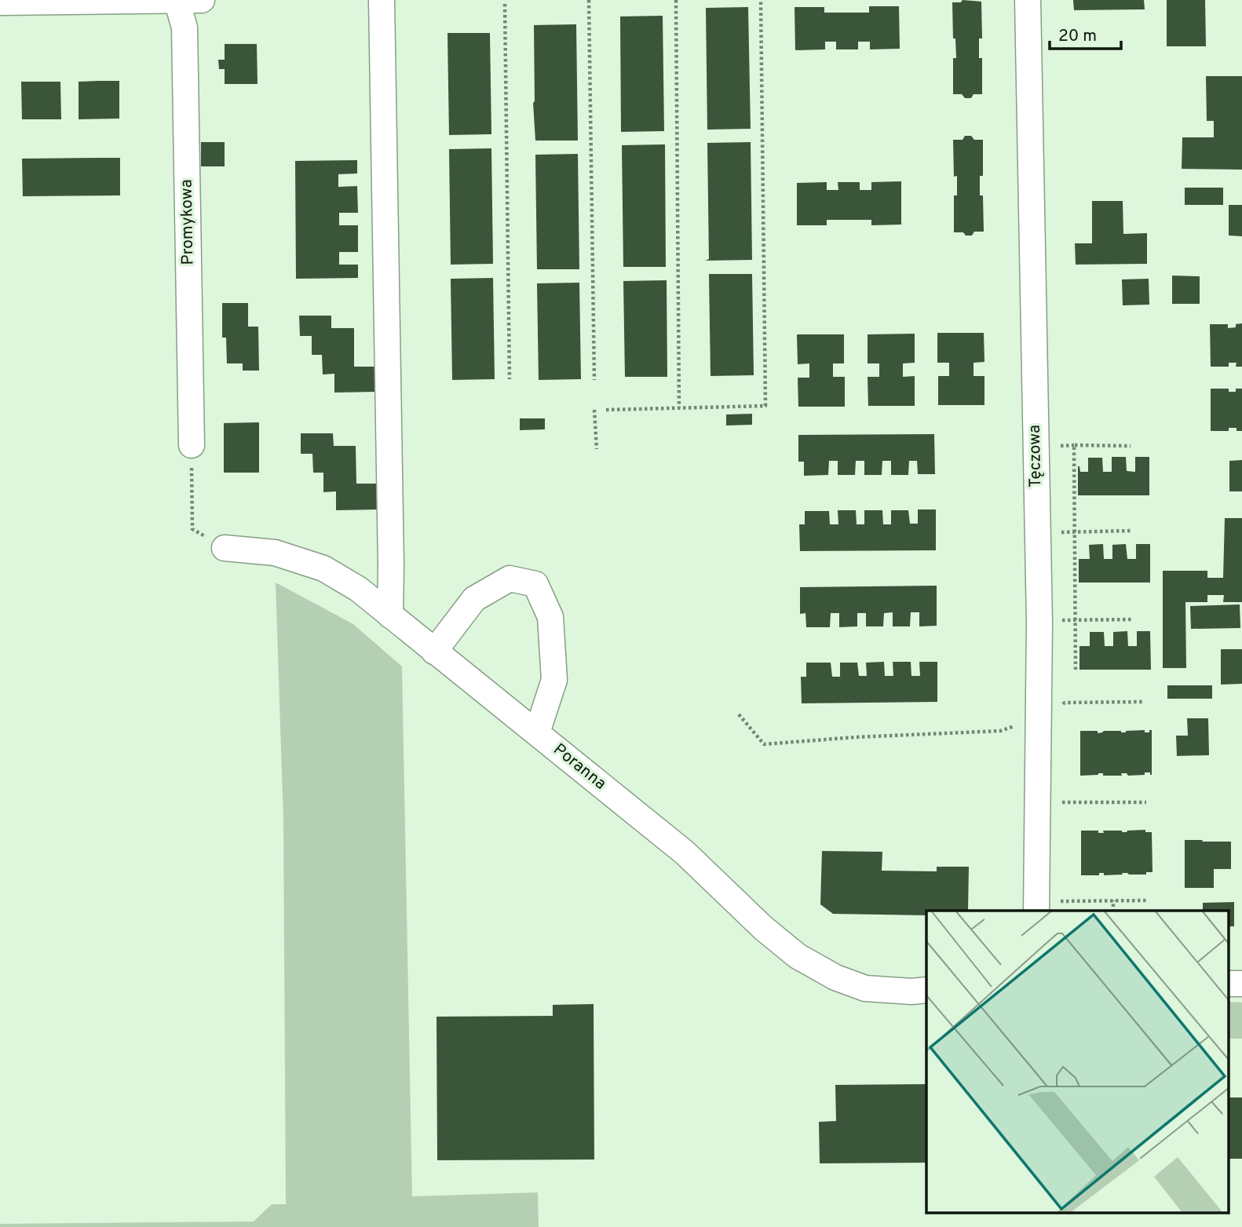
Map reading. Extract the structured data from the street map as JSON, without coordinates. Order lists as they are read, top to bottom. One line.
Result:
{"streets":{"street":["Promykowa","Tęczowa","Poranna"]},"scale_bar":"20 m"}
